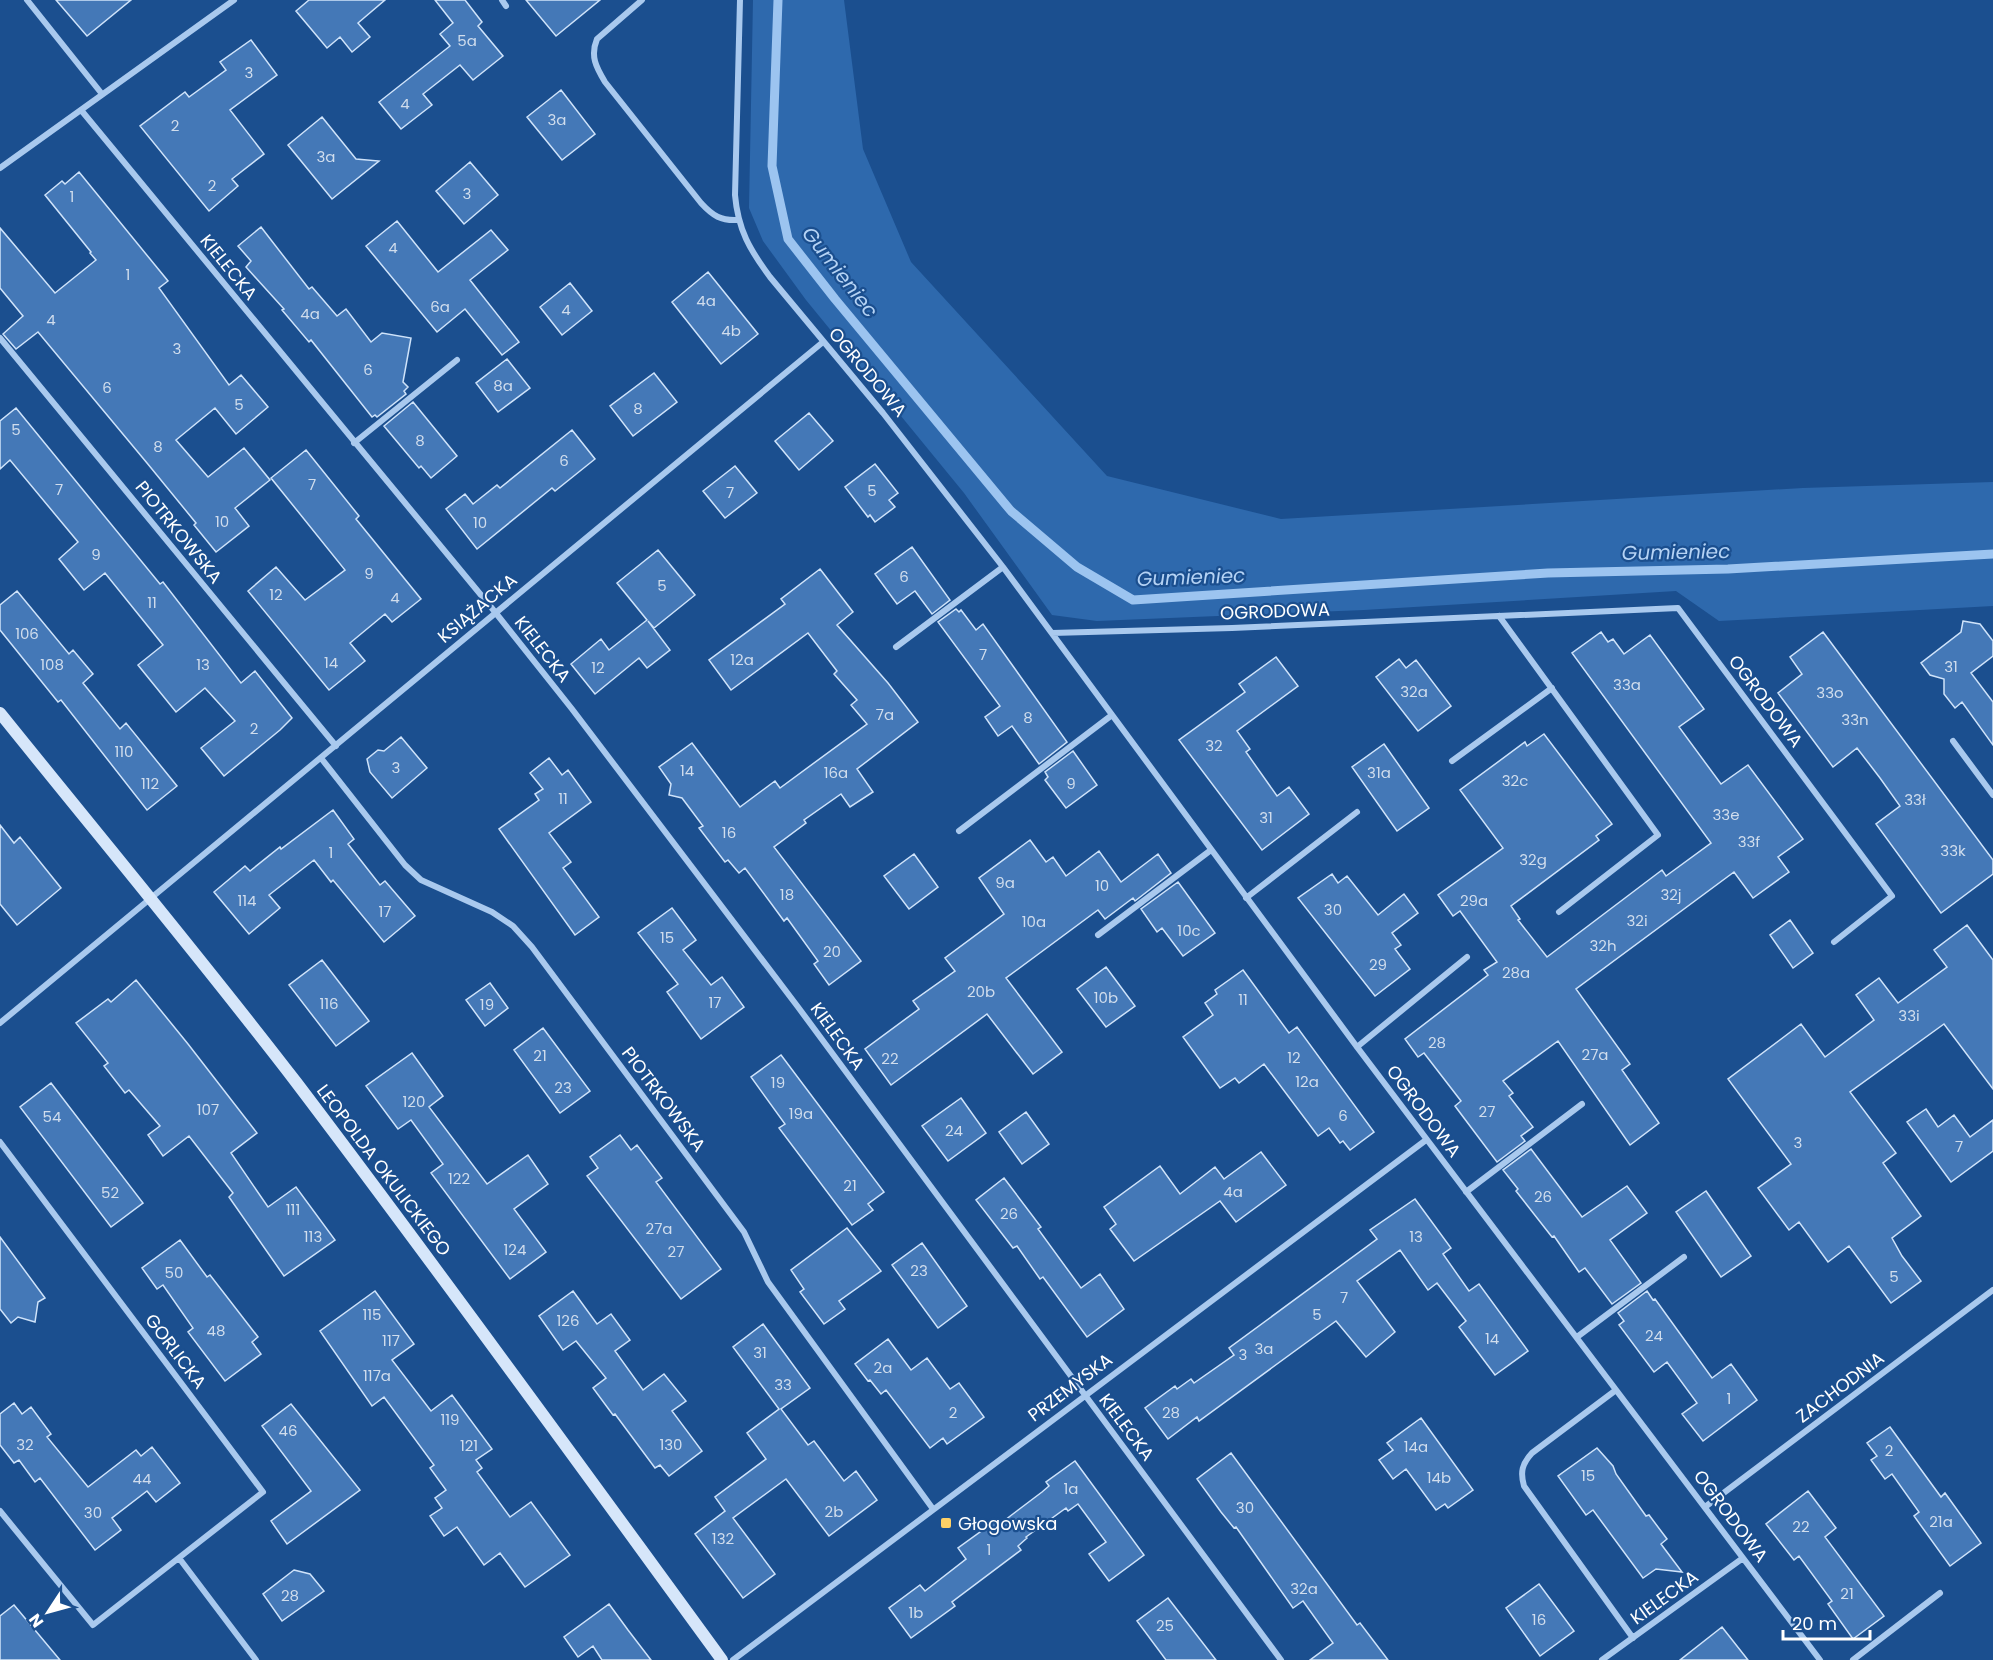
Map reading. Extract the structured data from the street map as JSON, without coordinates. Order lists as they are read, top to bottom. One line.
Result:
{"streets":{"street":["KIELECKA","OGRODOWA","PIOTRKOWSKA","KSIĄŻACKA","LEOPOLDA OKULICKIEGO","GORLICKA","PRZEMYSKA","ZACHODNIA"]},"crossings":[["KIELECKA","OGRODOWA"],["KIELECKA","KSIĄŻACKA"],["KIELECKA","PRZEMYSKA"],["OGRODOWA","KSIĄŻACKA"],["OGRODOWA","PRZEMYSKA"],["OGRODOWA","ZACHODNIA"],["PIOTRKOWSKA","KSIĄŻACKA"],["PIOTRKOWSKA","PRZEMYSKA"],["KSIĄŻACKA","LEOPOLDA OKULICKIEGO"]],"water":["Gumieniec"],"places":{"transit":["Głogowska"]},"house_numbers":["5a","3","4","3a","2","3a","2","3","1","4","1","4a","6a","4","4a","4","4b","3","6","8a","6","5","8","5","8","8","6","7","7","5","7","10","10","9","9","6","5","12","4","11","106","7","12a","14","108","13","31","12","33a","32a","33o","7a","8","33n","2","32","110","3","14","16a","31a","32c","112","9","11","33ł","33e","31","16","33f","33k","1","32g","9a","10","18","32j","114","29a","30","17","32i","10a","10c","15","32h","20","29","28a","20b","10b","11","17","116","19","33i","28","27a","21","12","22","12a","19","23","120","107","27","19a","6","54","24","3","7","122","21","4a","52","26","111","26","27a","113","13","124","27","23","50","5","7","115","5","126","48","24","14","117","3a","31","3","2a","117a","33","1","2","28","119","46","32","130","121","14a","2","15","14b","44","1a","30","2b","30","21a","22","132","1","32a","21","28","1b","16","25"],"scale_bar":"20 m","north":"bottom left"}
